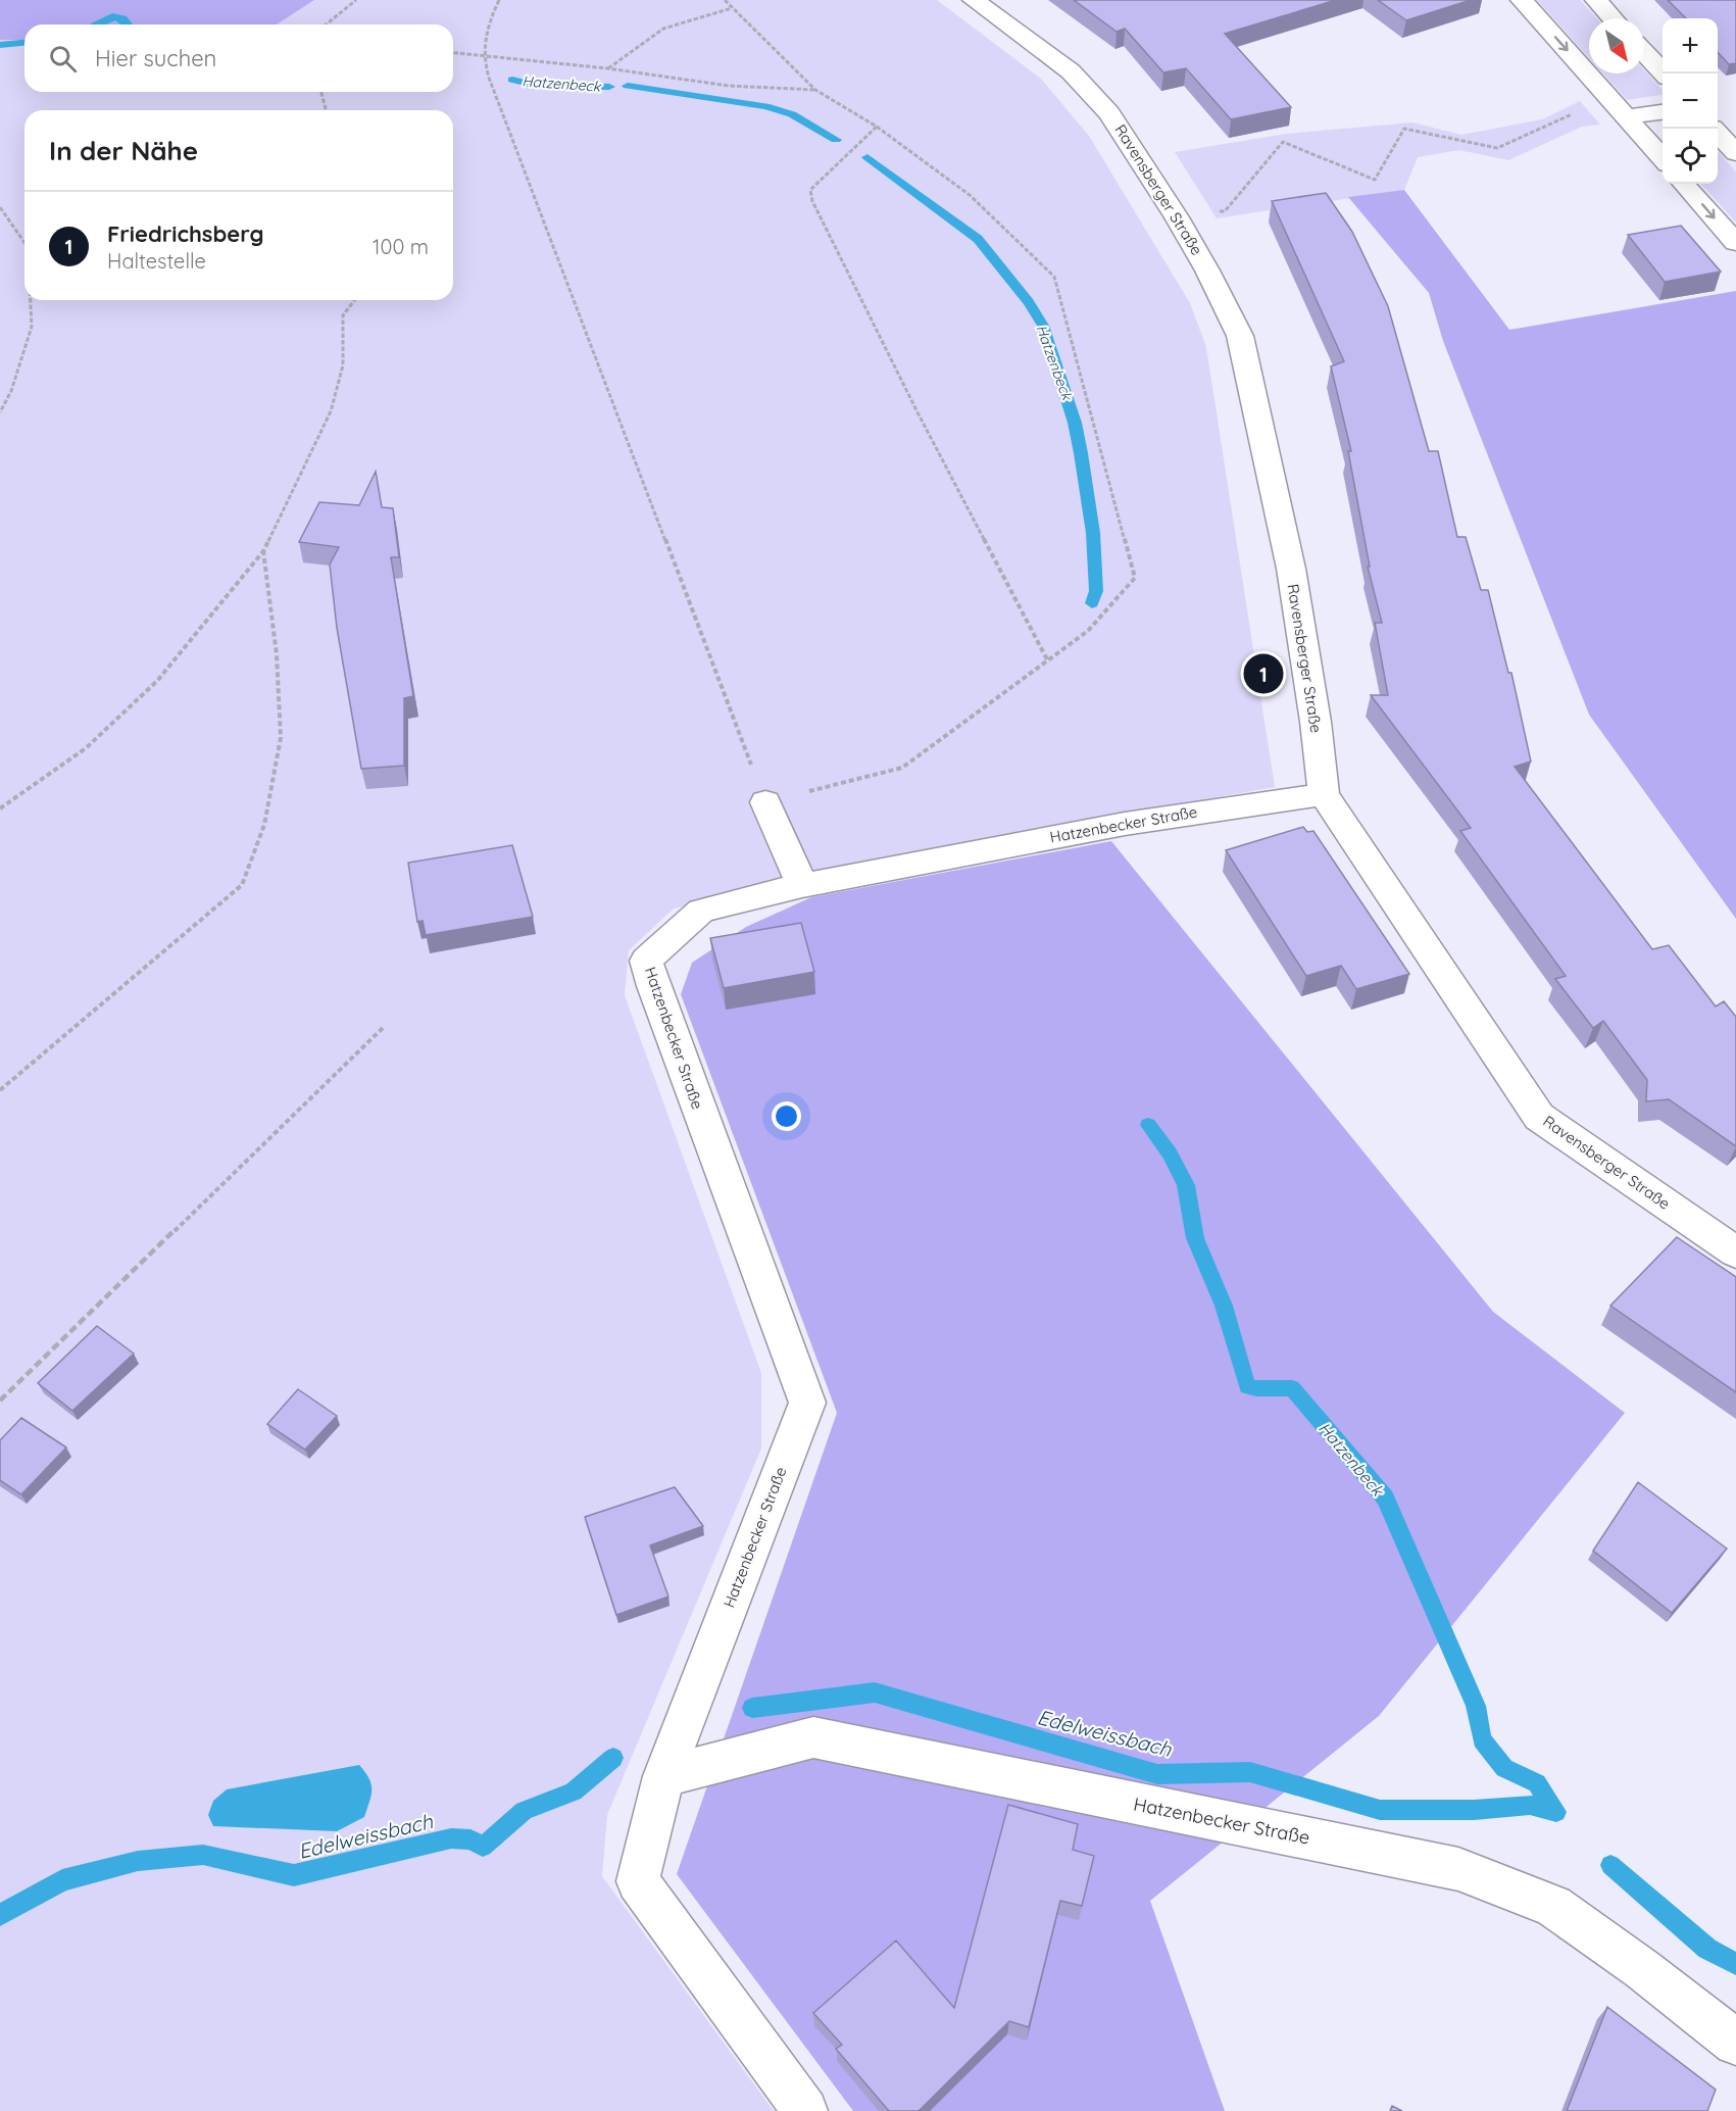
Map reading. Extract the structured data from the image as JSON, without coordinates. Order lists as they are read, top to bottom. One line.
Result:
{"streets":{"street":["Ravensberger Straße","Hatzenbecker Straße"]},"crossings":[["Ravensberger Straße","Hatzenbecker Straße"]],"water":["Hatzenbeck","Edelweissbach"],"north":"bottom right","page":{"map_buttons":["+","−"],"search":"Hier suchen","heading":"In der Nähe","list":[{"mark":"1","name":"Friedrichsberg","note":"Haltestelle","value":"100 m"}],"pins":"1"}}
